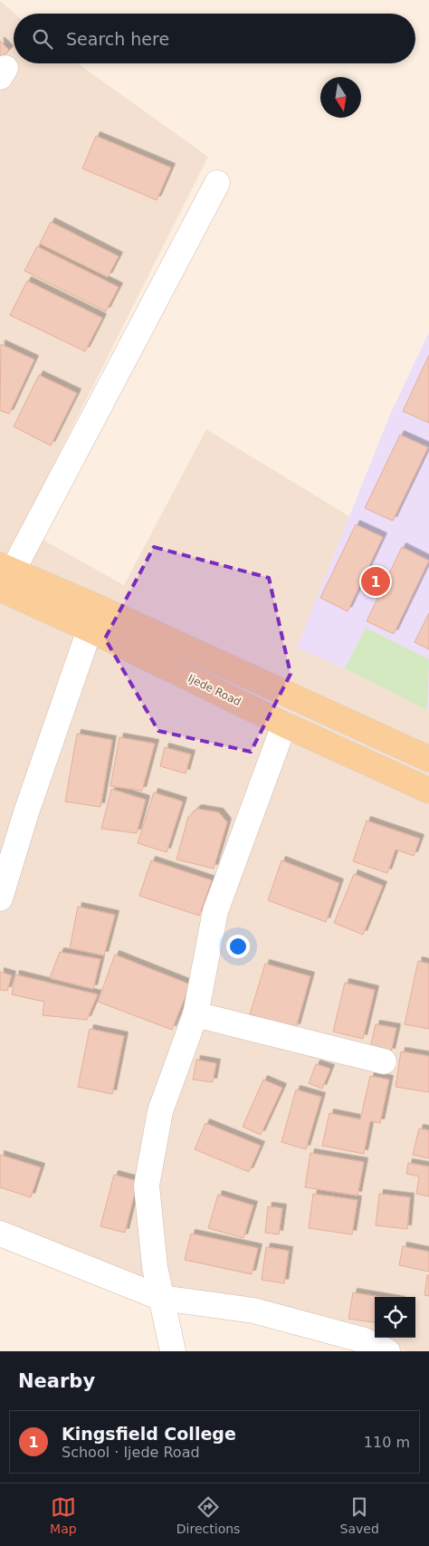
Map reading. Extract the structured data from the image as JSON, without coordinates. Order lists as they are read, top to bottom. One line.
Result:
{"streets":{"main road":["Ijede Road"]},"north":"bottom","page":{"search":"Search here","pins":"1","heading":"Nearby","list":[{"mark":"1","name":"Kingsfield College","note":"School · Ijede Road","value":"110 m"}],"nav":["Map","Directions","Saved"]}}
